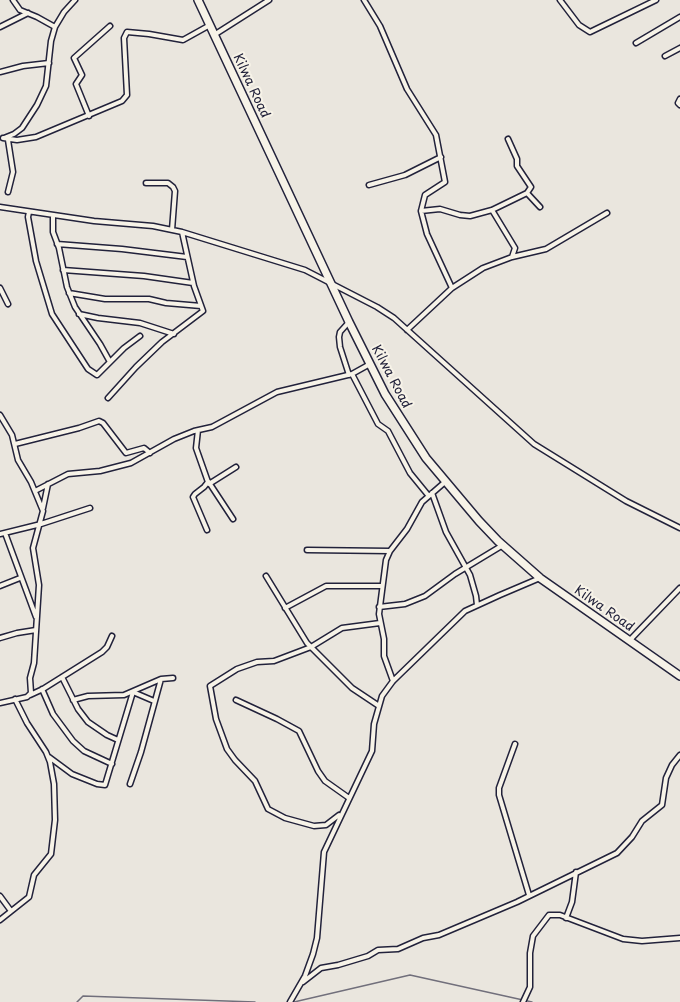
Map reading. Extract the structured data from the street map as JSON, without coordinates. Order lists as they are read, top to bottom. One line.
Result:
{"streets":{"highway":["Kilwa Road"]}}
